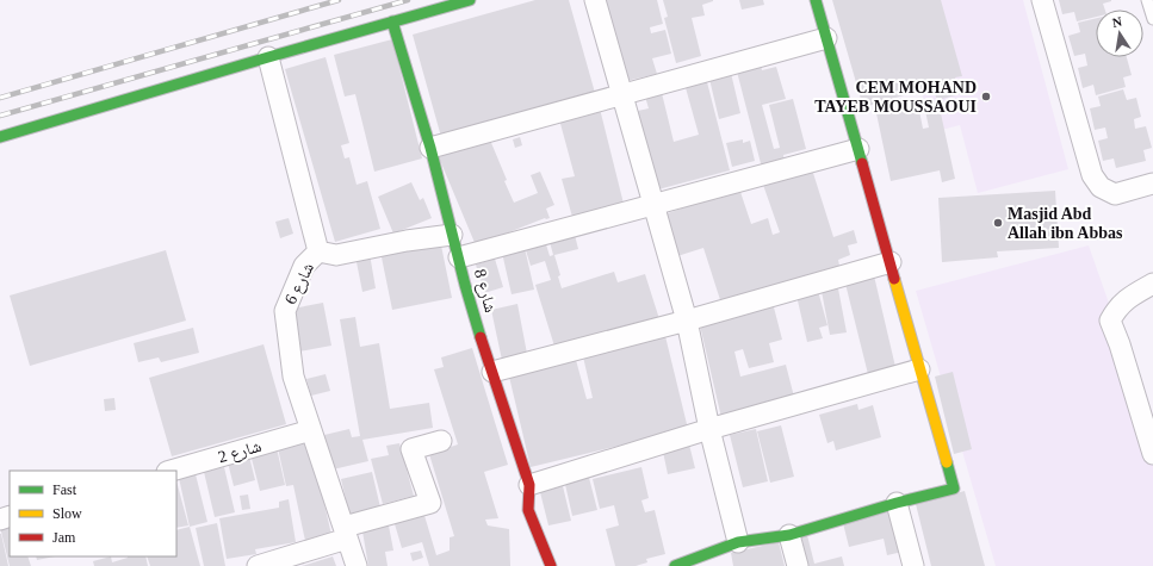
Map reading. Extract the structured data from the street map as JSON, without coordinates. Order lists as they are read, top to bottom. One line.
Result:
{"streets":{"street":["شارع 6","شارع 8","شارع 2"]},"crossings":[["شارع 6","شارع 2"]],"places":["CEM MOHAND TAYEB MOUSSAOUI","Masjid Abd Allah ibn Abbas"],"legend":["Fast","Slow","Jam"],"north":"top"}
